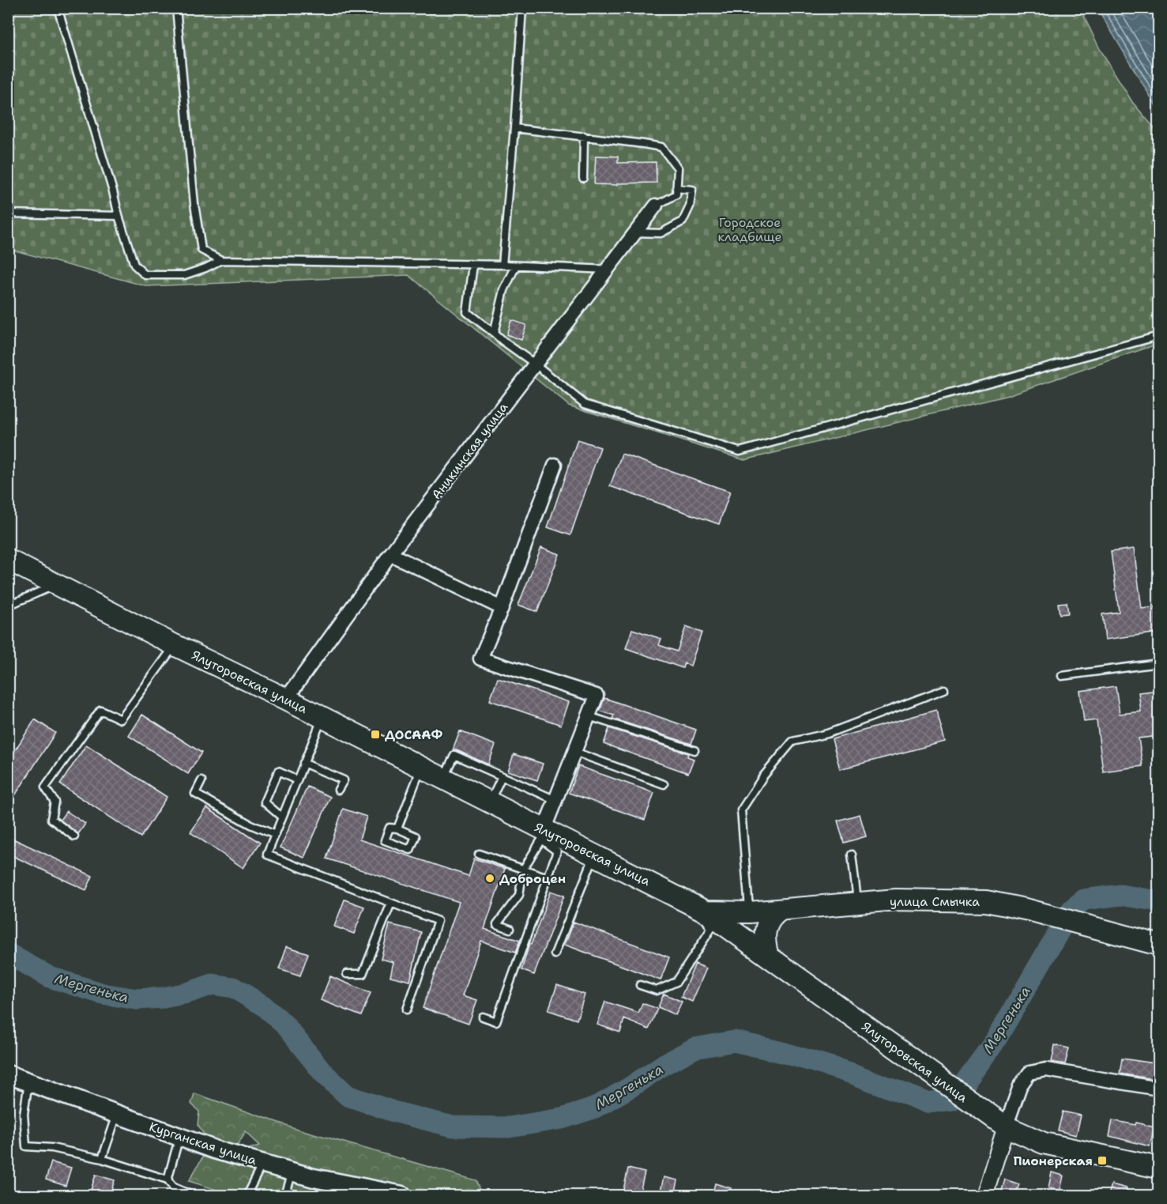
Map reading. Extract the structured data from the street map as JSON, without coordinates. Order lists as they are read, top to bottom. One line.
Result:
{"streets":{"main road":["Ялуторовская улица","улица Смычка","Курганская улица"],"street":["Аникинская улица"]},"crossings":[["Аникинская улица","Ялуторовская улица"],["Ялуторовская улица","улица Смычка"]],"water":["Мергенька"],"parks":["Городское кладбище"],"places":{"transit":["ДОСААФ","Пионерская"],"other":["Доброцен"]}}
